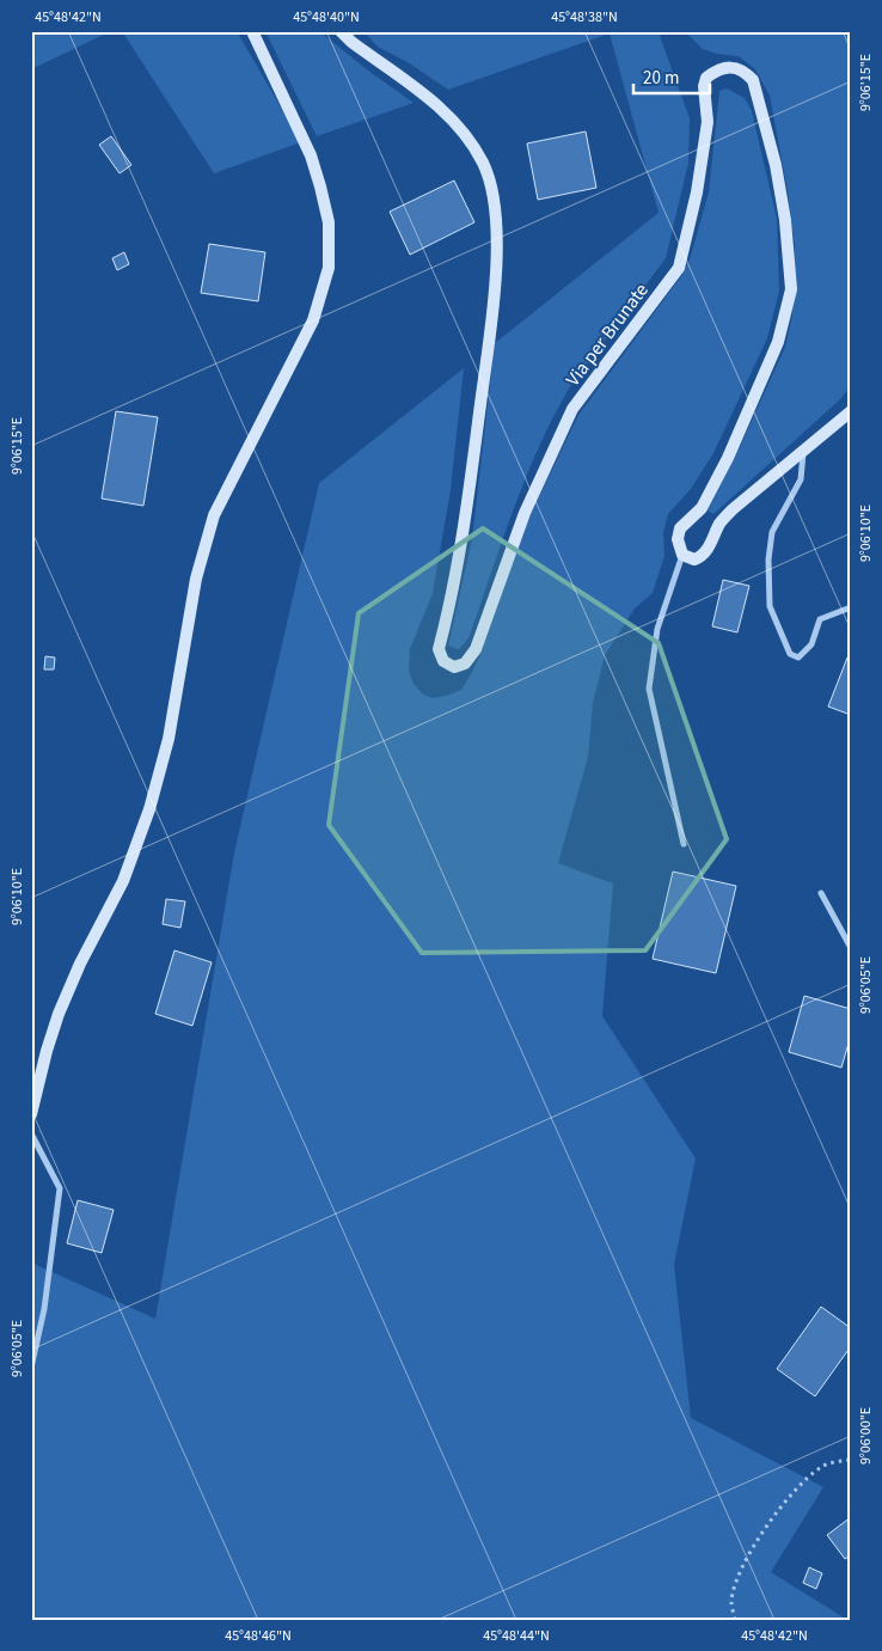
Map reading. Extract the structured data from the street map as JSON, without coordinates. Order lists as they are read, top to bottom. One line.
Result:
{"streets":{"street":["Via per Brunate"]},"scale_bar":"20 m","coordinates":["45°48'42\"N","45°48'40\"N","45°48'38\"N","9°06'15\"E","9°06'10\"E","9°06'05\"E","9°06'00\"E","45°48'46\"N","45°48'44\"N"]}
